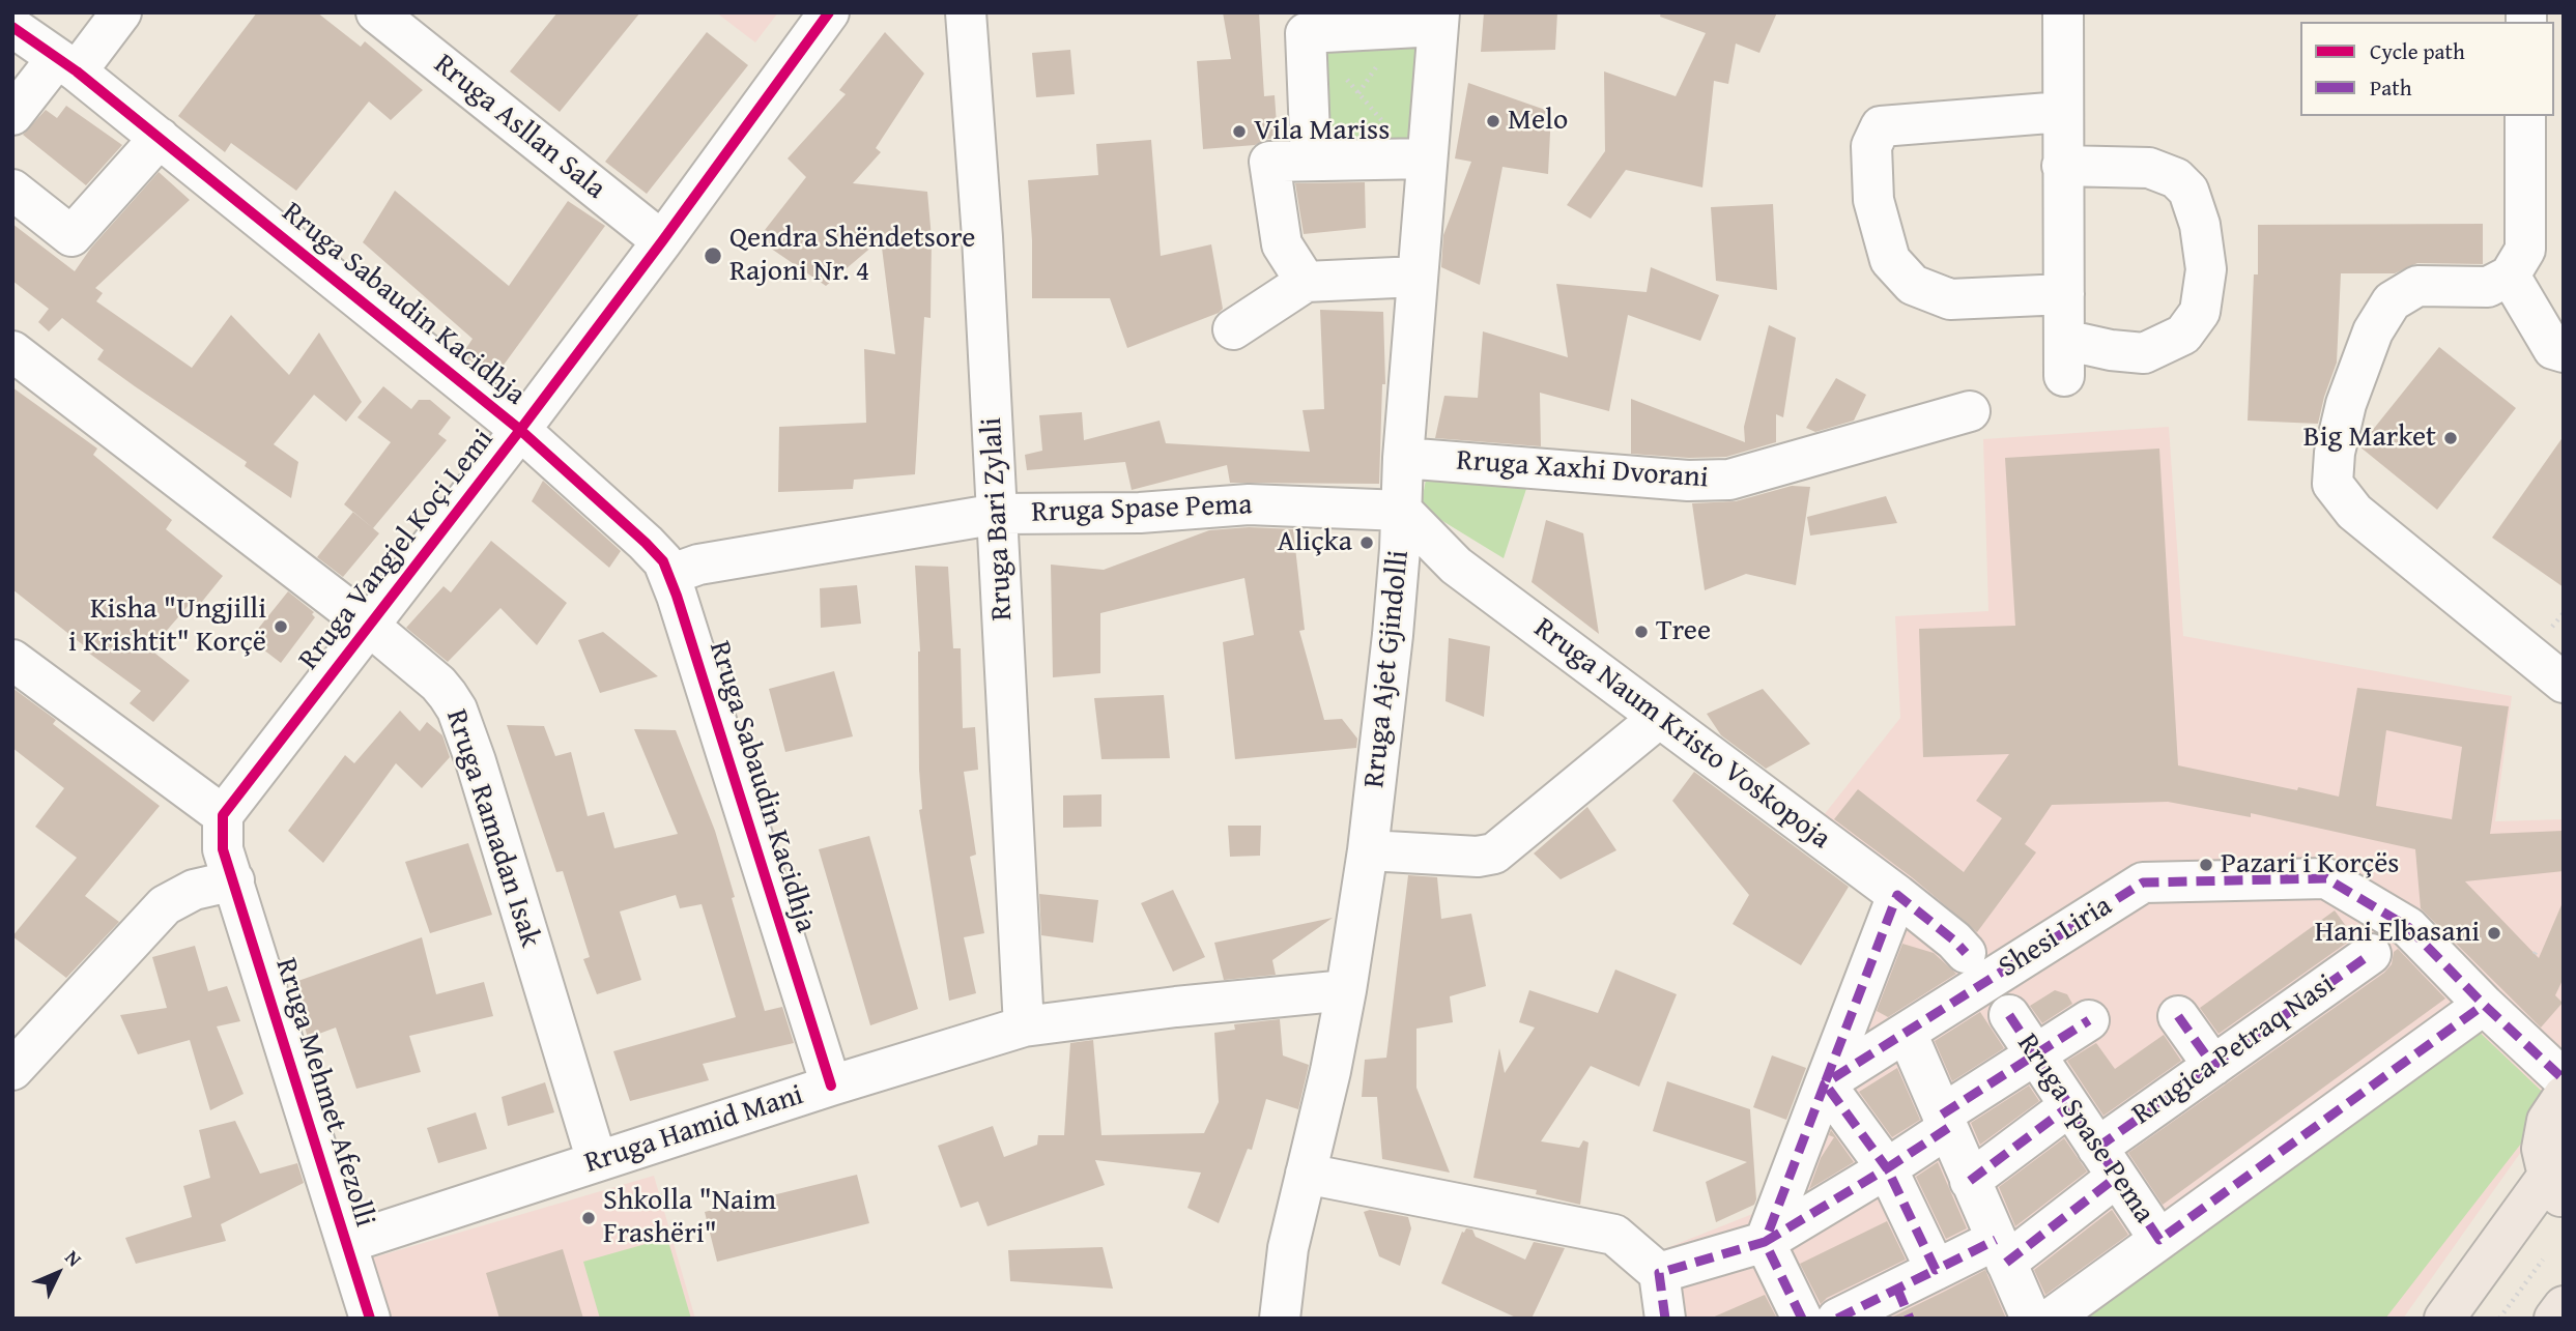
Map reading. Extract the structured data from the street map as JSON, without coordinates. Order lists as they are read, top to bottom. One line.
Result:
{"streets":{"street":["Rruga Asllan Sala","Rruga Sabaudin Kacidhja","Rruga Xaxhi Dvorani","Rruga Spase Pema","Rruga Bari Zylali","Rruga Vangjel Koçi Lemi","Rruga Ajet Gjindolli","Rruga Naum Kristo Voskopoja","Rruga Ramadan Isak","Shesi Liria","Rrugica Petraq Nasi","Rruga Mehmet Afezolli","Rruga Hamid Mani"]},"crossings":[["Rruga Asllan Sala","Rruga Vangjel Koçi Lemi"],["Rruga Sabaudin Kacidhja","Rruga Spase Pema"],["Rruga Sabaudin Kacidhja","Rruga Vangjel Koçi Lemi"],["Rruga Sabaudin Kacidhja","Rruga Hamid Mani"],["Rruga Xaxhi Dvorani","Rruga Ajet Gjindolli"],["Rruga Spase Pema","Rruga Bari Zylali"],["Rruga Spase Pema","Rruga Ajet Gjindolli"],["Rruga Spase Pema","Rruga Naum Kristo Voskopoja"],["Rruga Spase Pema","Rrugica Petraq Nasi"],["Rruga Bari Zylali","Rruga Hamid Mani"],["Rruga Vangjel Koçi Lemi","Rruga Ramadan Isak"],["Rruga Ajet Gjindolli","Rruga Naum Kristo Voskopoja"],["Rruga Ajet Gjindolli","Rruga Hamid Mani"],["Rruga Ramadan Isak","Rruga Hamid Mani"],["Rruga Mehmet Afezolli","Rruga Hamid Mani"]],"places":["Melo","Vila Mariss","Qendra Shëndetsore Rajoni Nr. 4","Big Market","Aliçka","Kisha \"Ungjilli i Krishtit\" Korçë","Tree","Pazari i Korçës","Hani Elbasani","Shkolla \"Naim Frashëri\""],"legend":["Cycle path","Path"],"north":"top right"}
